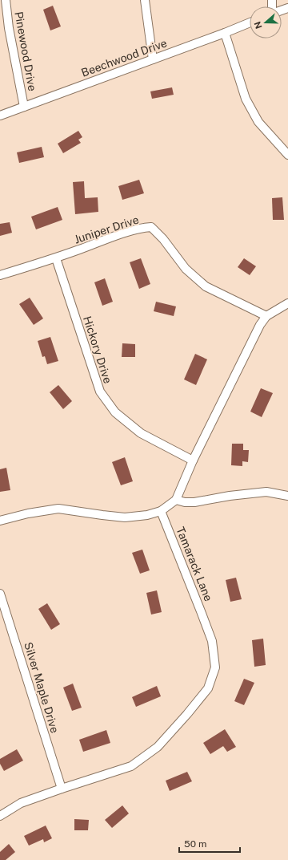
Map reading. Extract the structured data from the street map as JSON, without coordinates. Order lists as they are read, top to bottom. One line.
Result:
{"streets":{"street":["Pinewood Drive","Beechwood Drive","Juniper Drive","Hickory Drive","Tamarack Lane","Silver Maple Drive"]},"crossings":[["Pinewood Drive","Beechwood Drive"],["Juniper Drive","Hickory Drive"],["Tamarack Lane","Silver Maple Drive"]],"scale_bar":"50 m","north":"left"}
